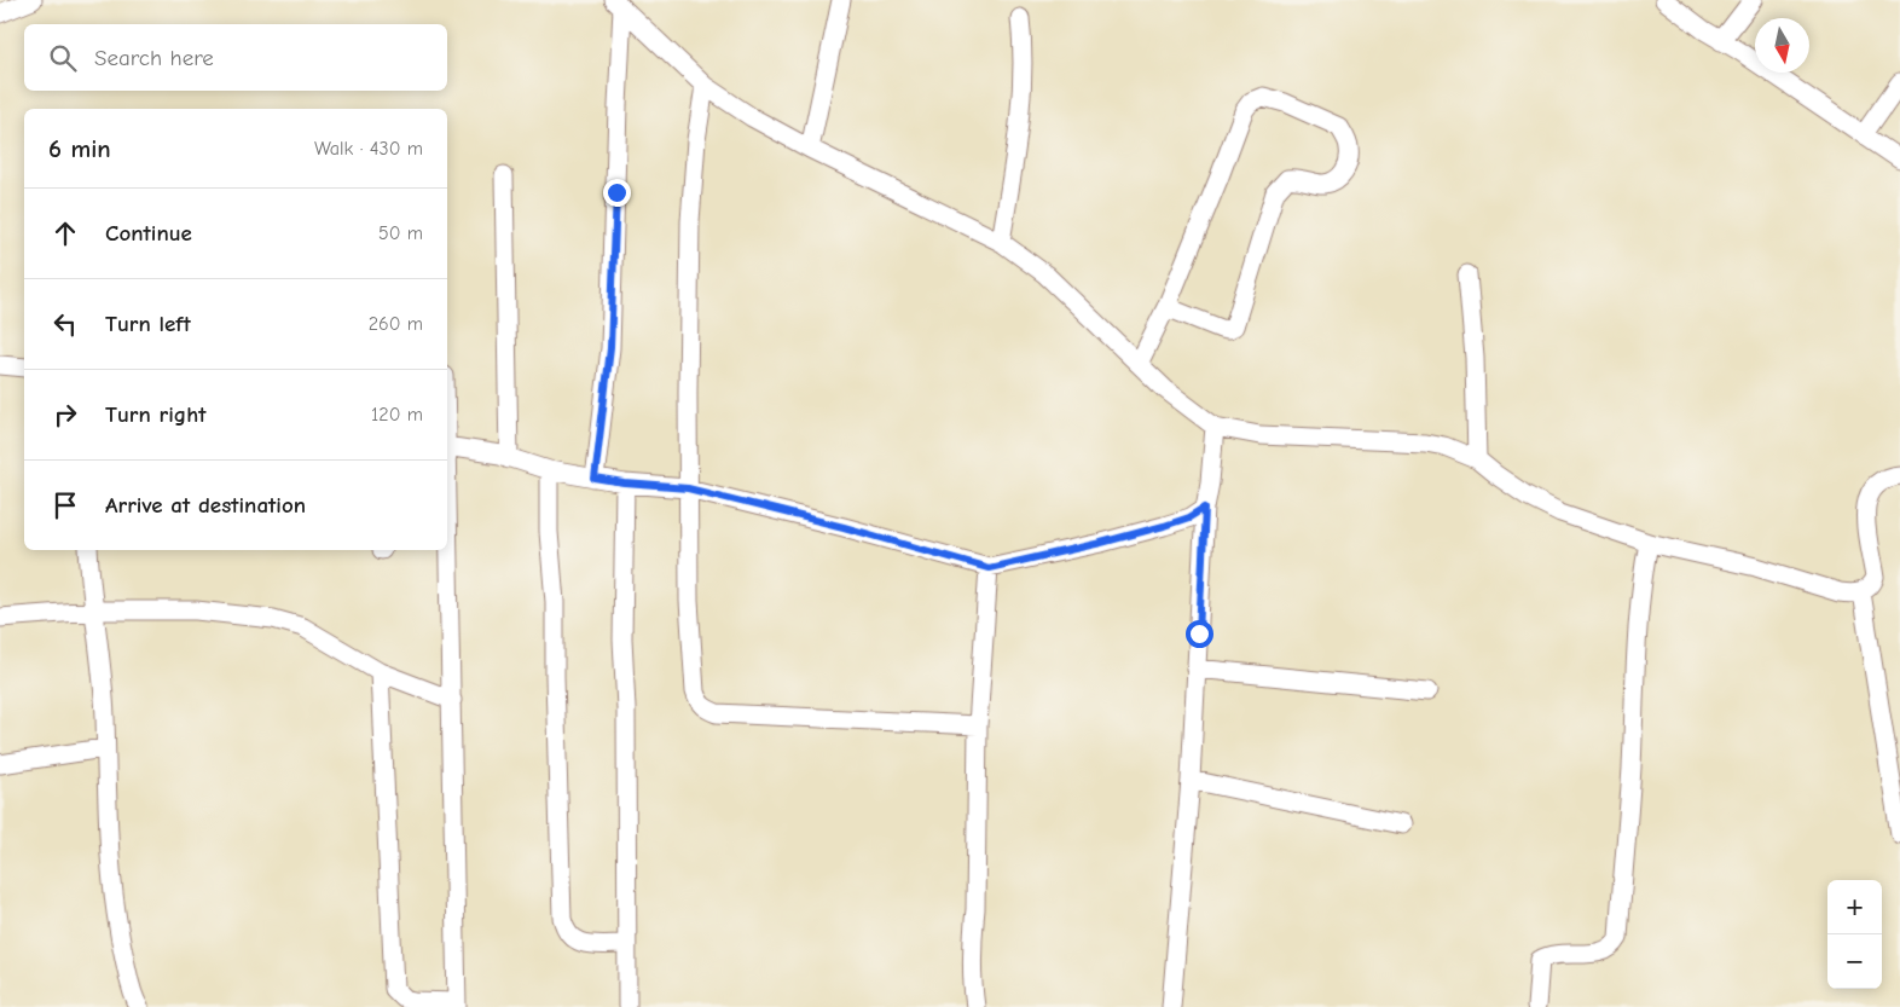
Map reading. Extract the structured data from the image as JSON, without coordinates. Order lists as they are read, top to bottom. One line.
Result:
{"north":"bottom","page":{"search":"Search here","heading":["6 min","Walk · 430 m"],"list":[["Continue","50 m"],["Turn left","260 m"],["Turn right","120 m"],"Arrive at destination"],"map_buttons":["+","−"]}}
